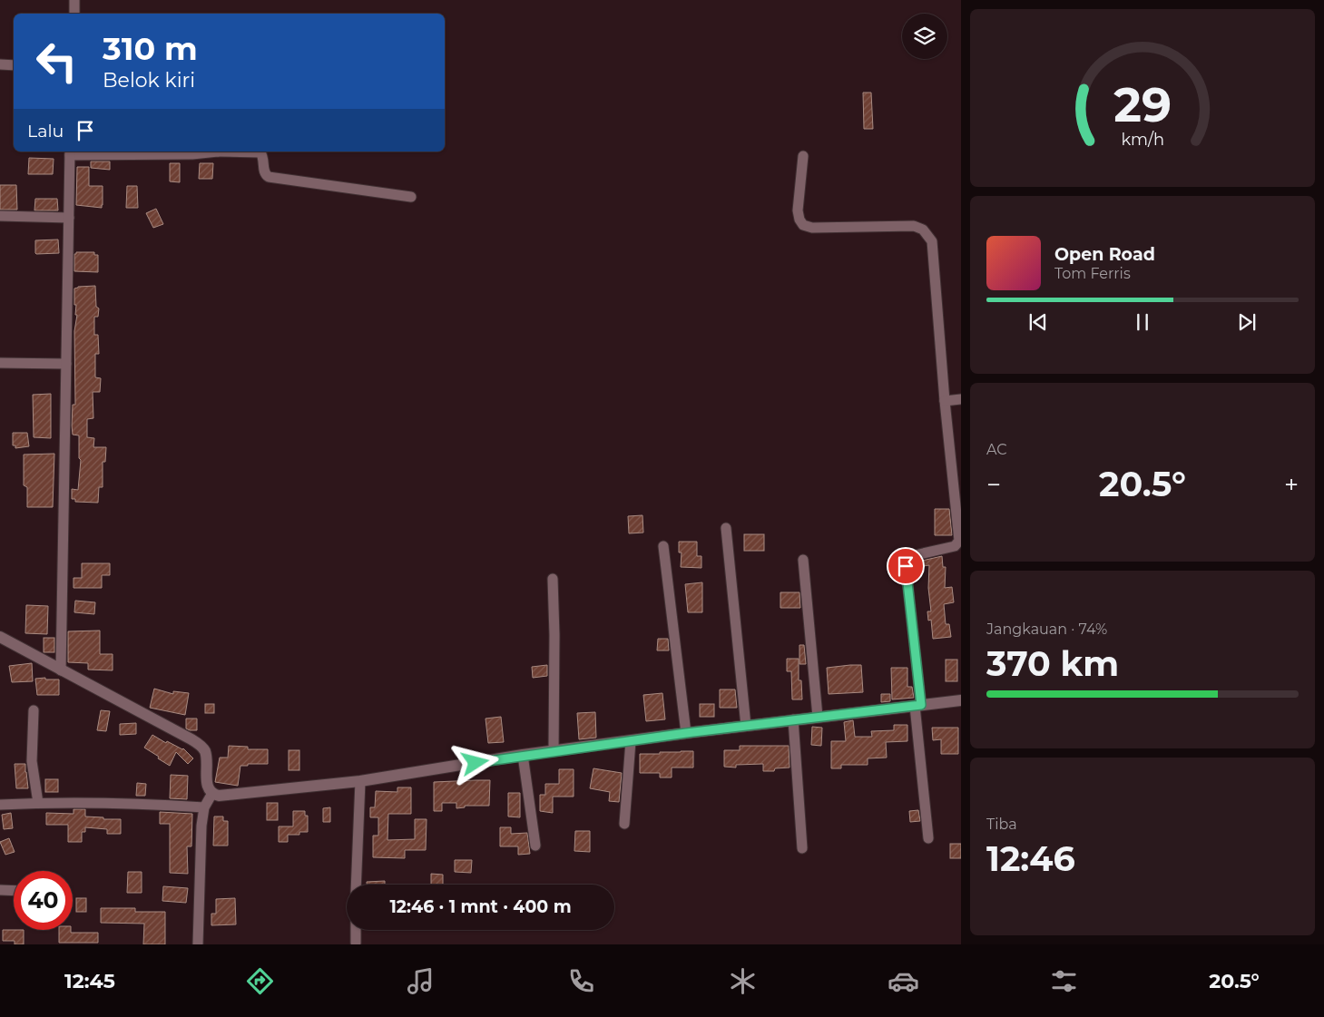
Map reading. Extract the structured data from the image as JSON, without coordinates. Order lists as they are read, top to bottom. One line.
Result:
{"page":{"turn":["310 m","Belok kiri"],"then":"Lalu","song":["Open Road","Tom Ferris"],"tile":["AC",["Jangkauan · 74%","370 km"],["Tiba","12:46"]],"heat":["−","20.5°","+"],"limit":"40","trip":"12:46 · 1 mnt · 400 m","tabs":["12:45","20.5°"],"gauge":["29","km/h"]}}
